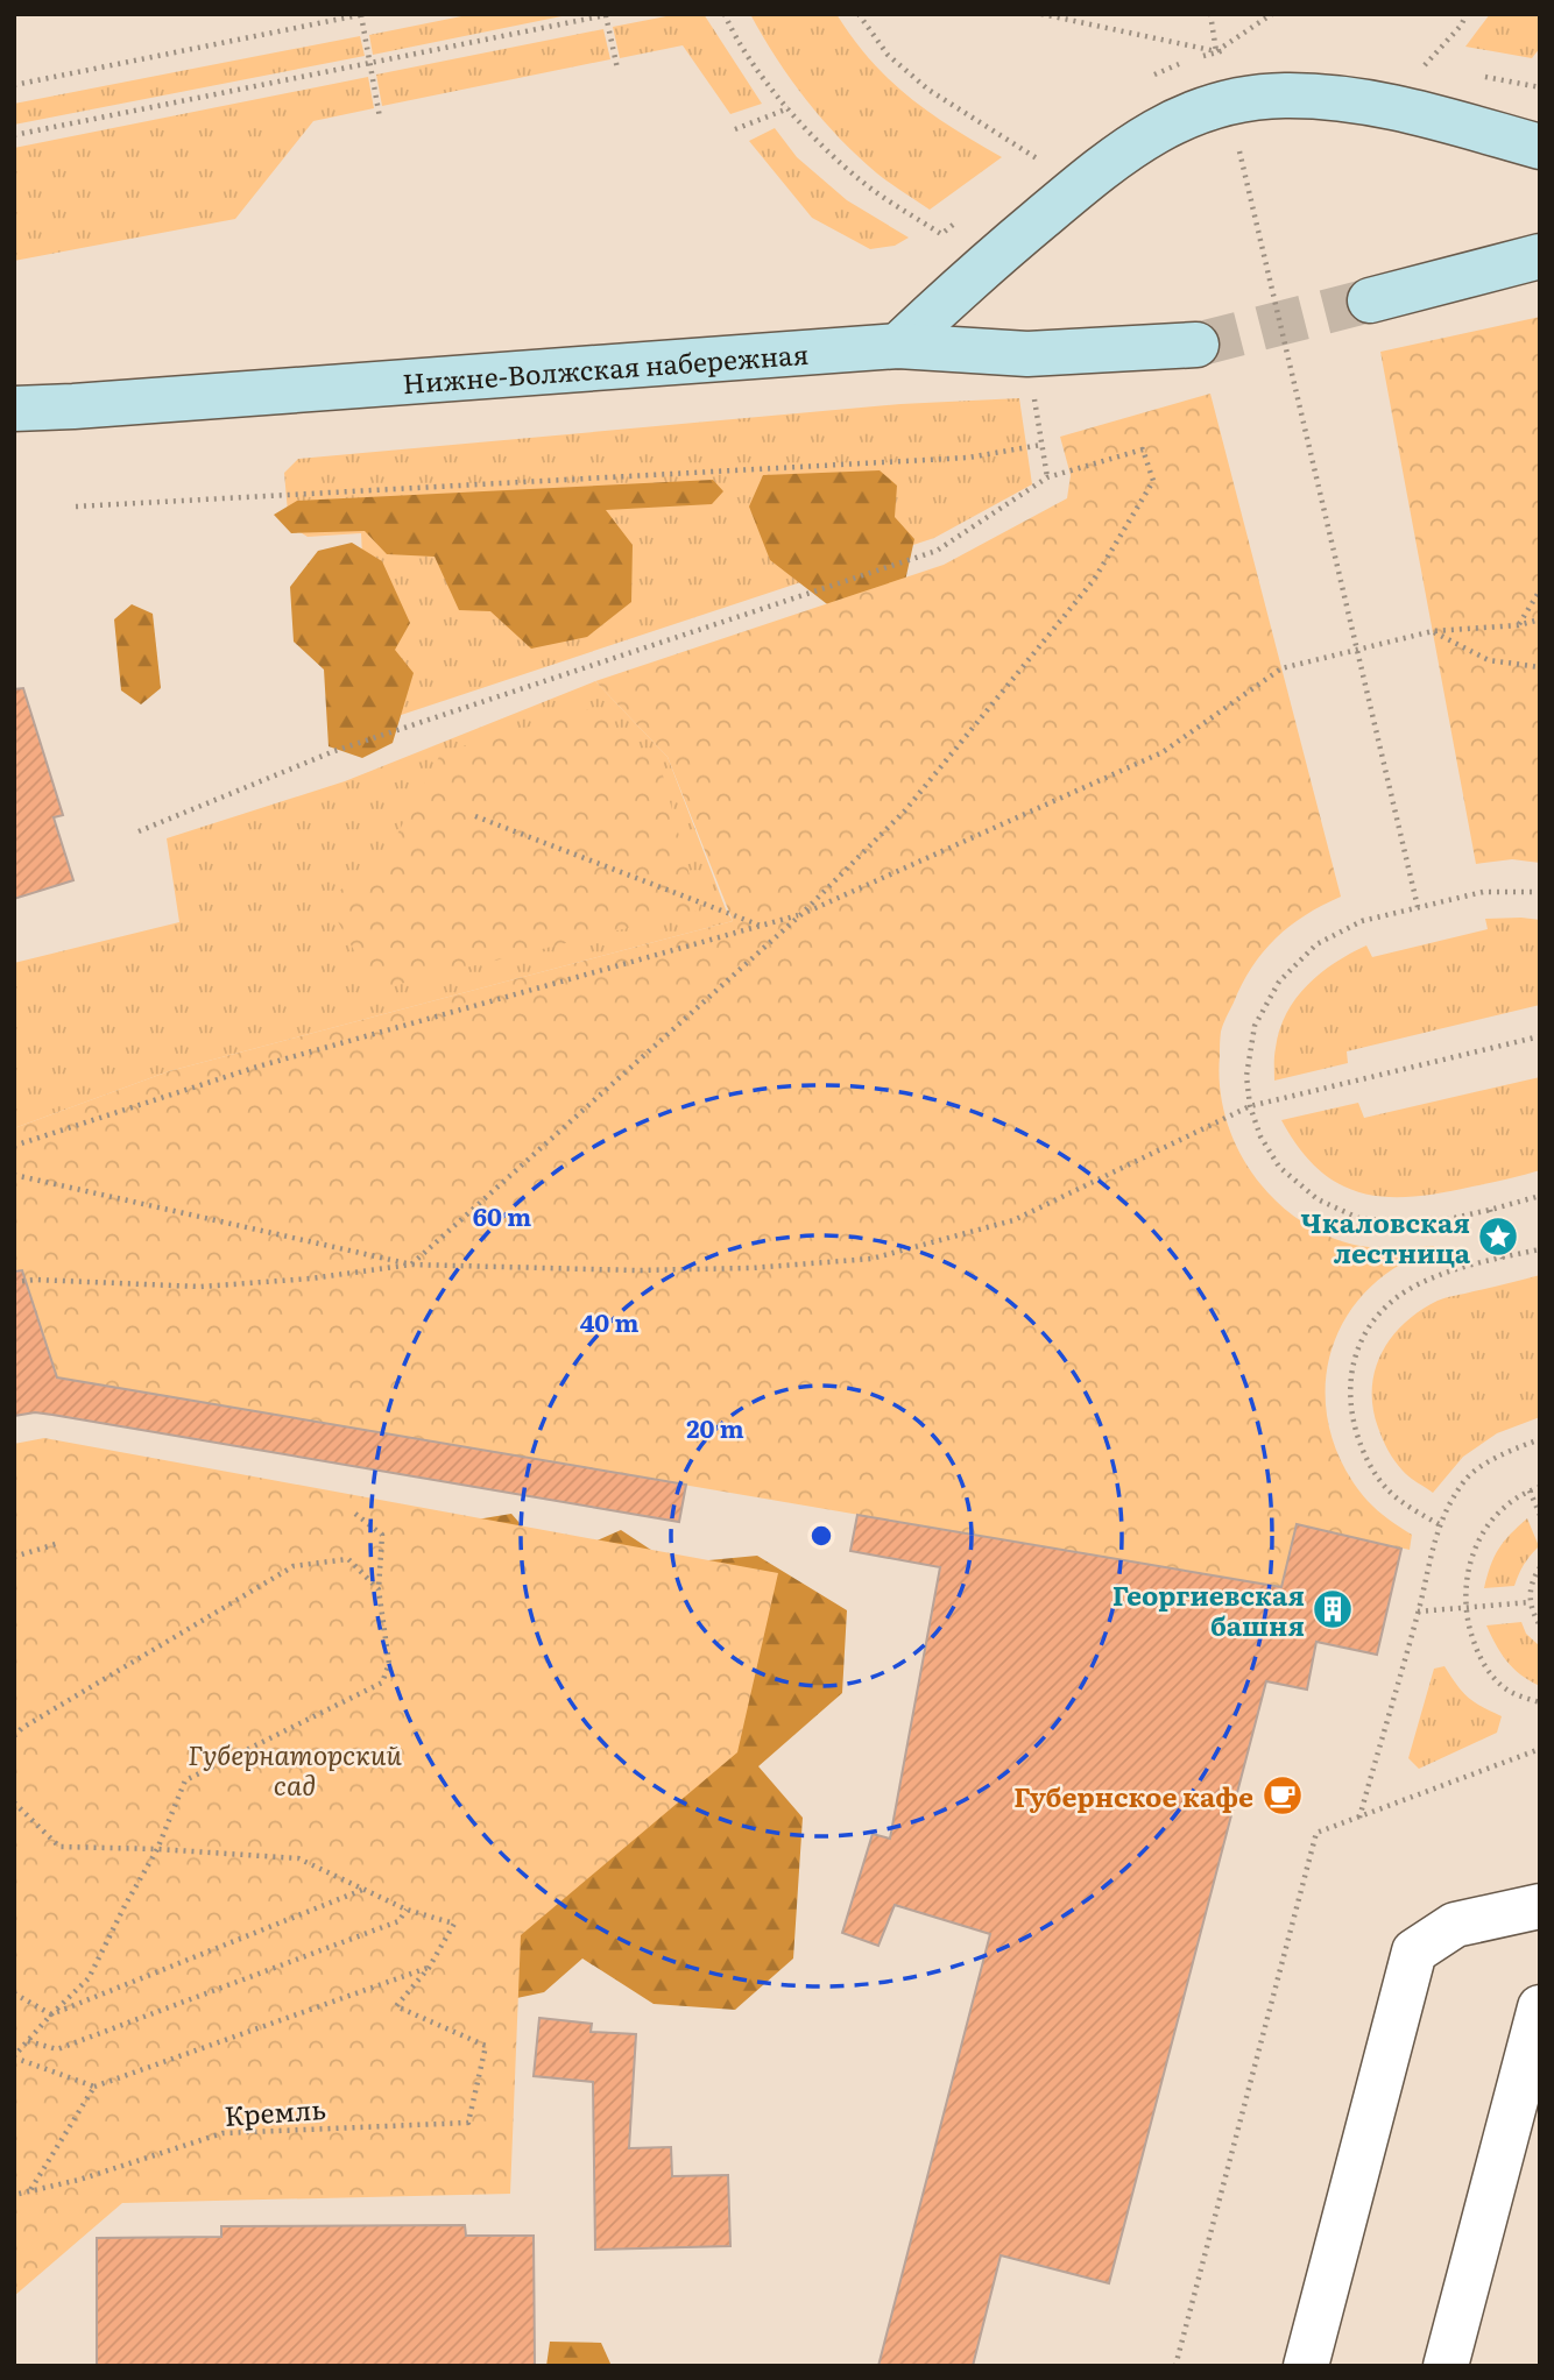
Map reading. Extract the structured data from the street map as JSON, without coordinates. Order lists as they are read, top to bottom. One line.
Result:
{"streets":{"main road":["Нижне-Волжская набережная"],"path":["Кремль"]},"parks":["Губернаторский сад"],"places":{"place":["Чкаловская лестница"],"building":["Георгиевская башня"],"cafe":["Губернское кафе"]},"rings":["60 m","40 m","20 m"]}
